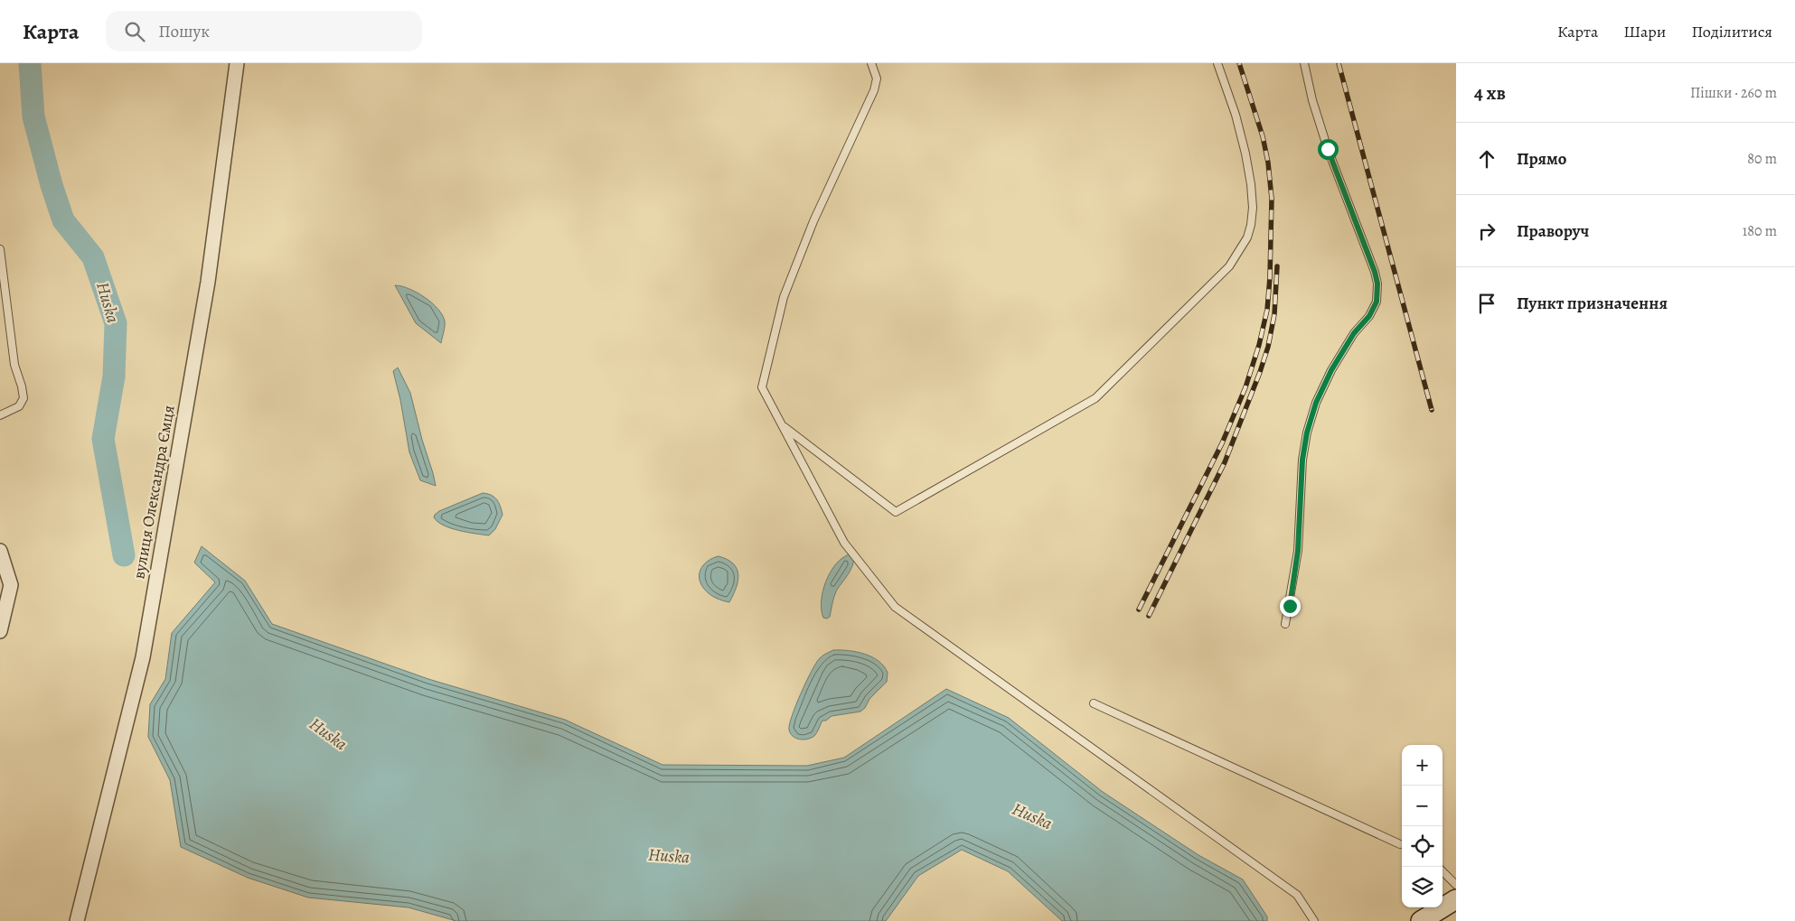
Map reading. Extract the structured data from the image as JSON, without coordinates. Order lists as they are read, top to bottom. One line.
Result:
{"streets":{"street":["вулиця Олександра Ємця"]},"water":["Huska"],"page":{"header":"Карта","search":"Пошук","nav":["Карта","Шари","Поділитися"],"heading":["4 хв","Пішки · 260 m"],"list":[["Прямо","80 m"],["Праворуч","180 m"],"Пункт призначення"],"map_buttons":["+","−"]}}
